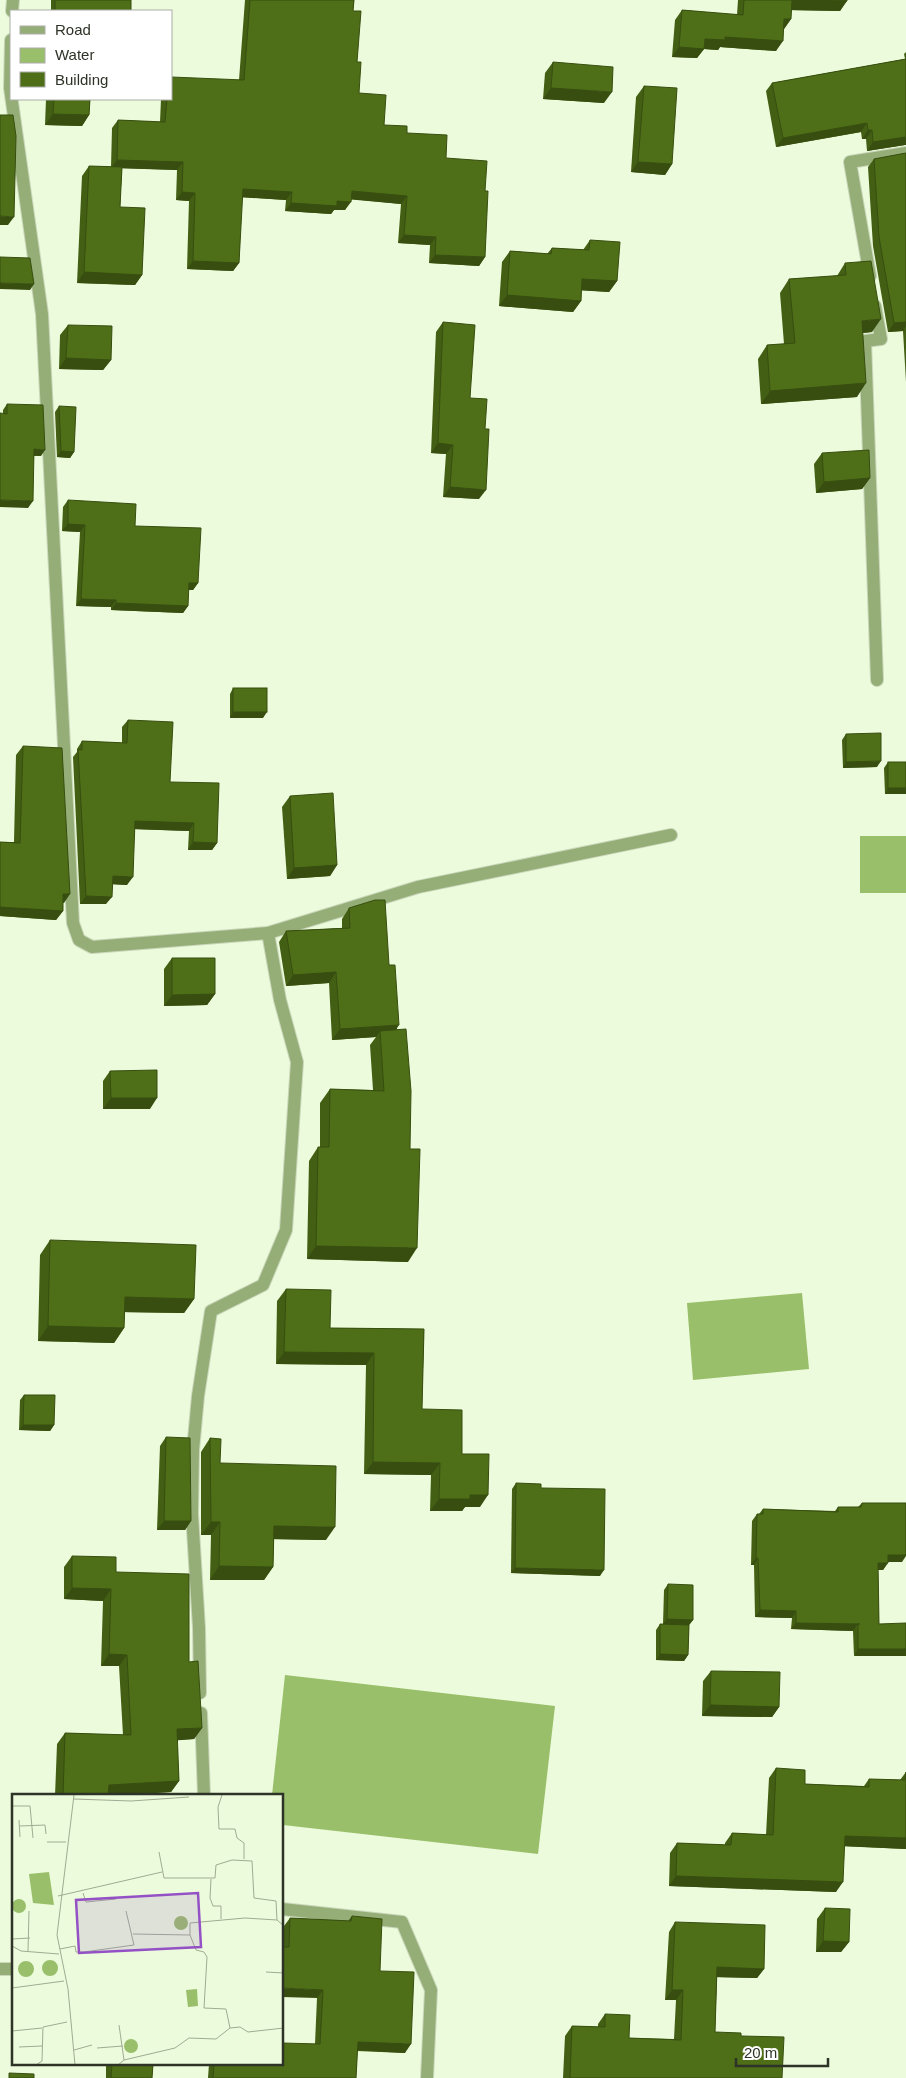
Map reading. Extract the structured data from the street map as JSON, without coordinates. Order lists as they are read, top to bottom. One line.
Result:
{"legend":["Road","Water","Building"],"scale_bar":"20 m"}
